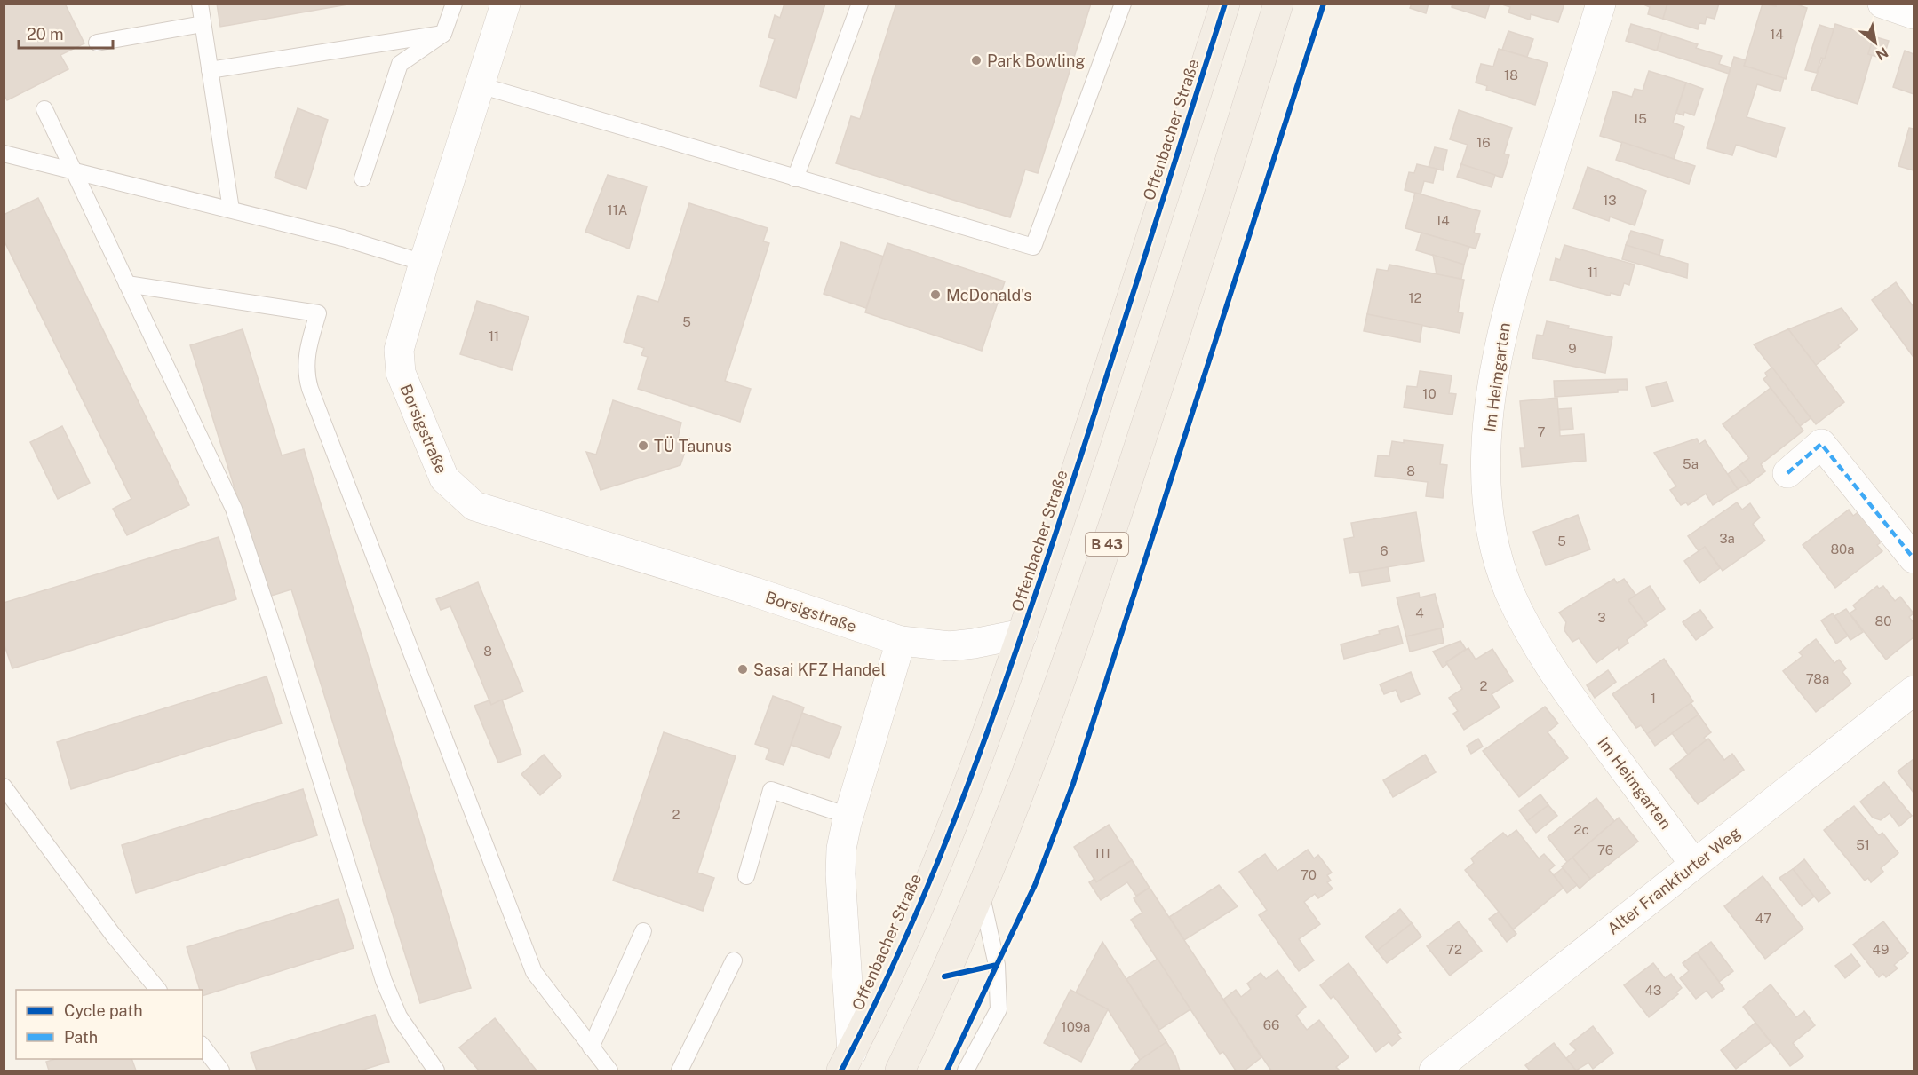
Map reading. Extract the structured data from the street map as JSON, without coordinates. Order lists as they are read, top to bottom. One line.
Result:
{"streets":{"main road":["Offenbacher Straße","B 43"],"street":["Im Heimgarten","Borsigstraße","Alter Frankfurter Weg"]},"crossings":[["Offenbacher Straße","Borsigstraße"],["Im Heimgarten","Alter Frankfurter Weg"]],"places":["Park Bowling","McDonald's","TÜ Taunus","Sasai KFZ Handel"],"house_numbers":["14","18","15","16","13","11A","14","11","12","5","11","9","10","7","5a","8","3a","5","80a","6","4","3","80","8","78a","2","1","2","2c","51","76","111","70","47","72","49","43","66","109a"],"legend":["Cycle path","Path"],"scale_bar":"20 m","north":"bottom right"}
